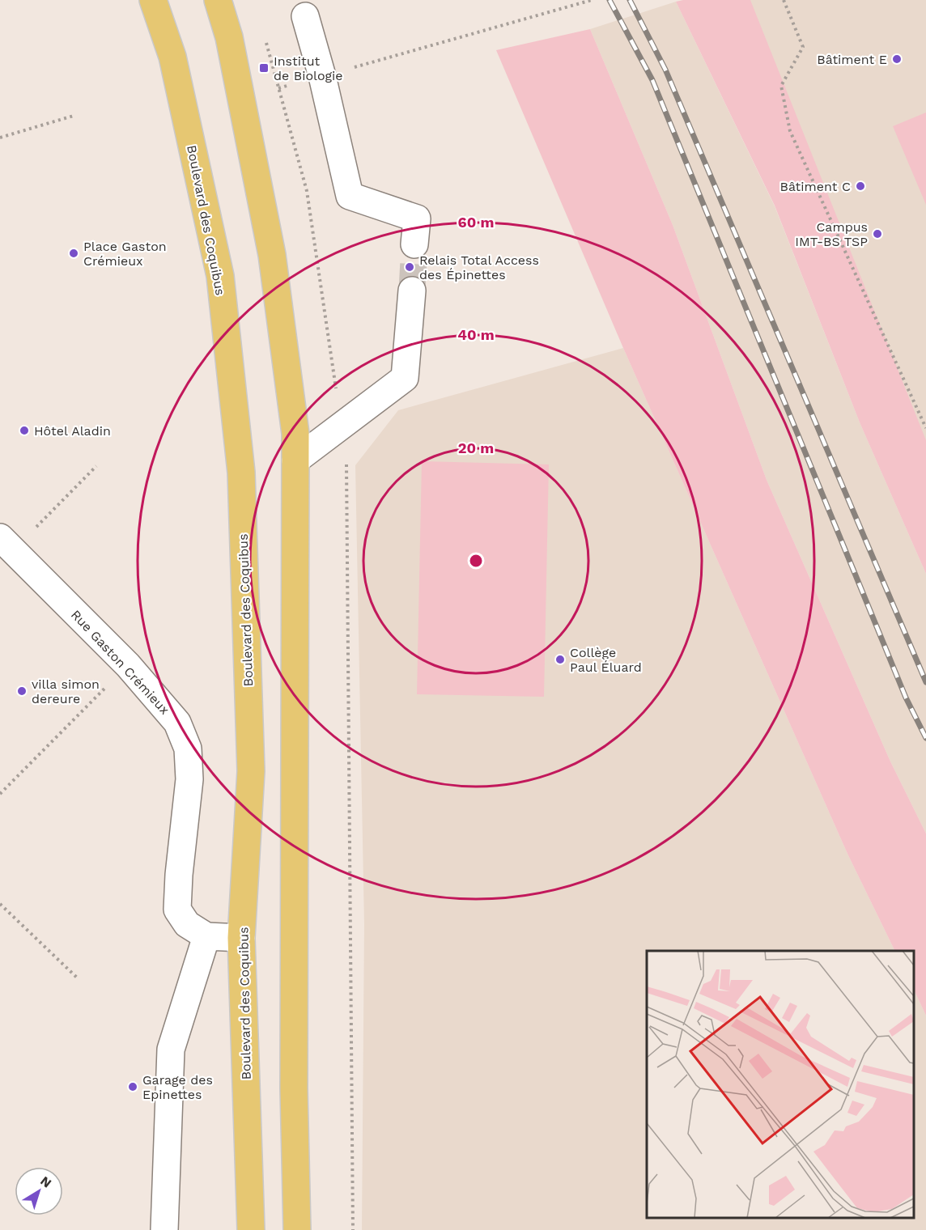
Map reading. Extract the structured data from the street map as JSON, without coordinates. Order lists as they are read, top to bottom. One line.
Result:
{"streets":{"main road":["Boulevard des Coquibus"],"street":["Rue Gaston Crémieux"]},"places":{"other":["Bâtiment E","Bâtiment C","Campus IMT-BS TSP","Place Gaston Crémieux","Relais Total Access des Épinettes","Hôtel Aladin","Collège Paul Éluard","villa simon dereure","Garage des Epinettes"],"transit":["Institut de Biologie"]},"north":"top right","rings":["60 m","40 m","20 m"]}
